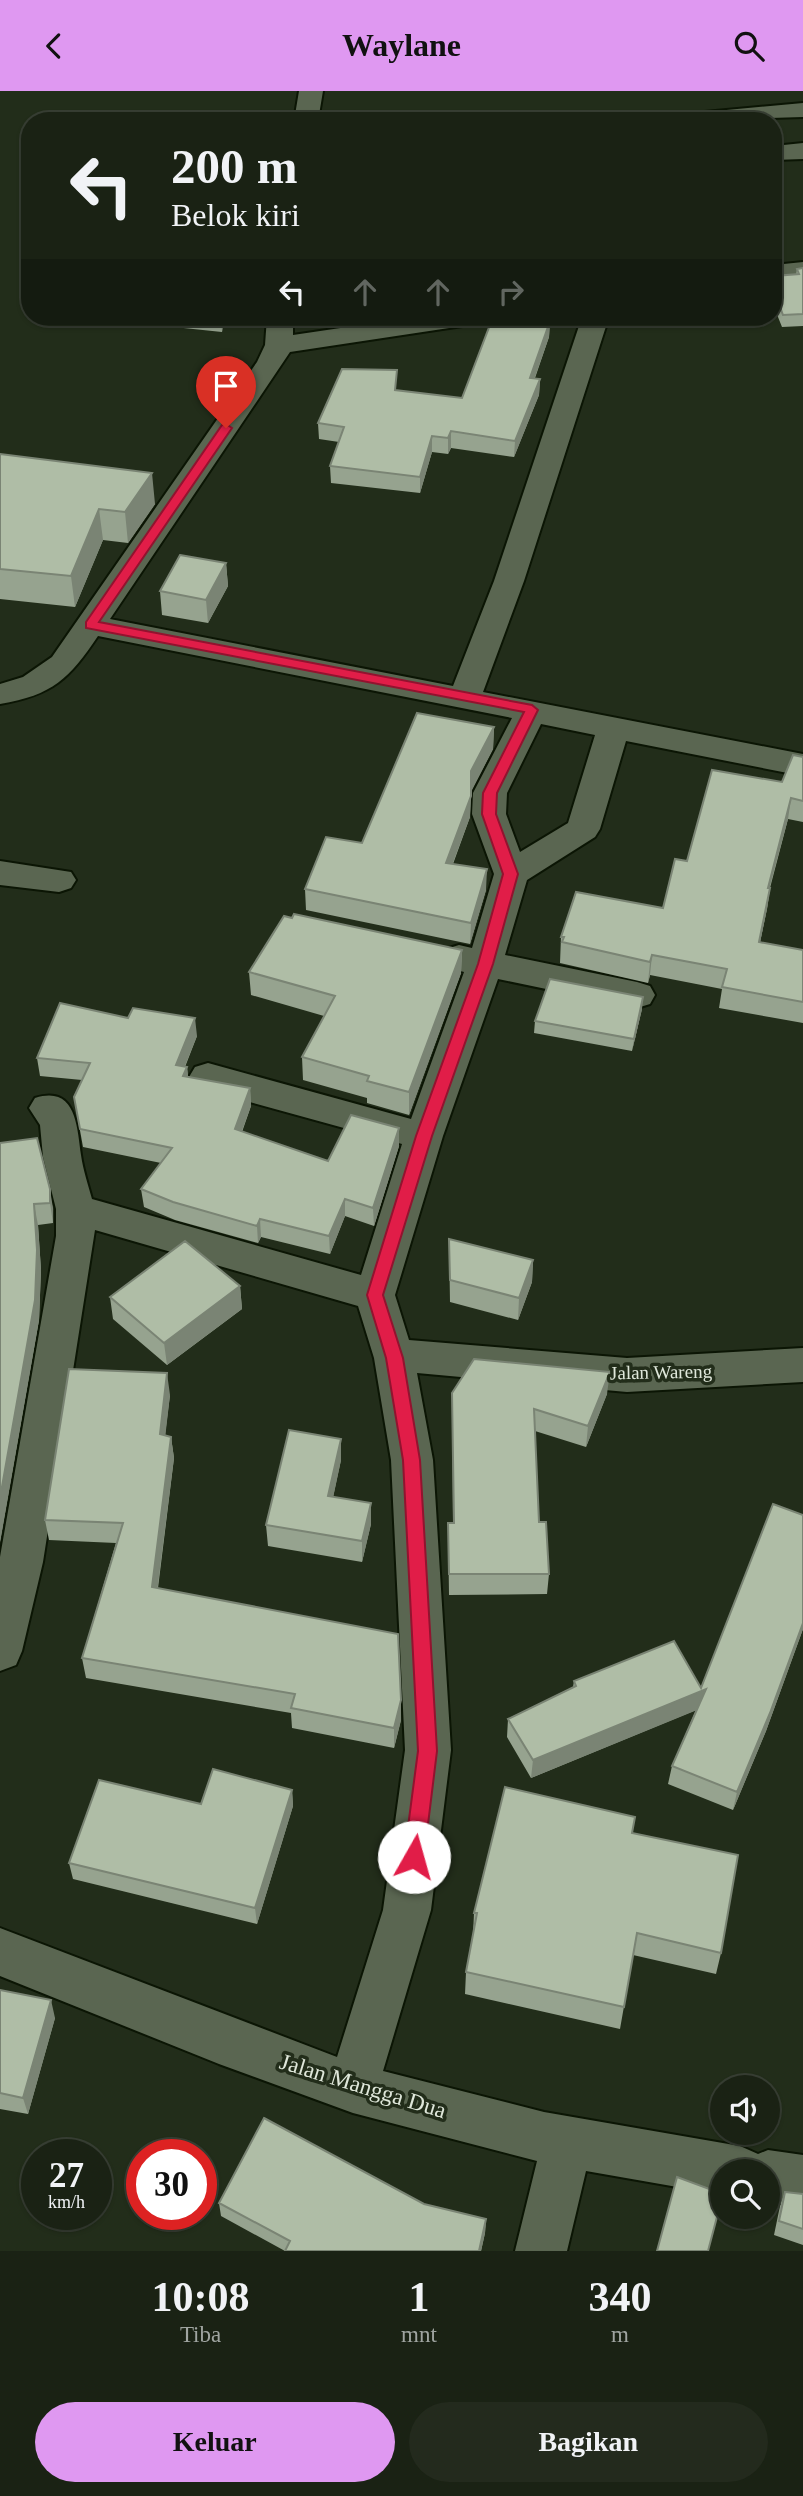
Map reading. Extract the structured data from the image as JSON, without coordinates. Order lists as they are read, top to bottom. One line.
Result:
{"streets":{"street":["Jalan Wareng","Jalan Mangga Dua"]},"page":{"header":"Waylane","turn":["200 m","Belok kiri"],"speed":"27 km/h","limit":"30","eta":["10:08","Tiba","1","mnt","340","m"],"buttons":["Keluar","Bagikan"]}}
